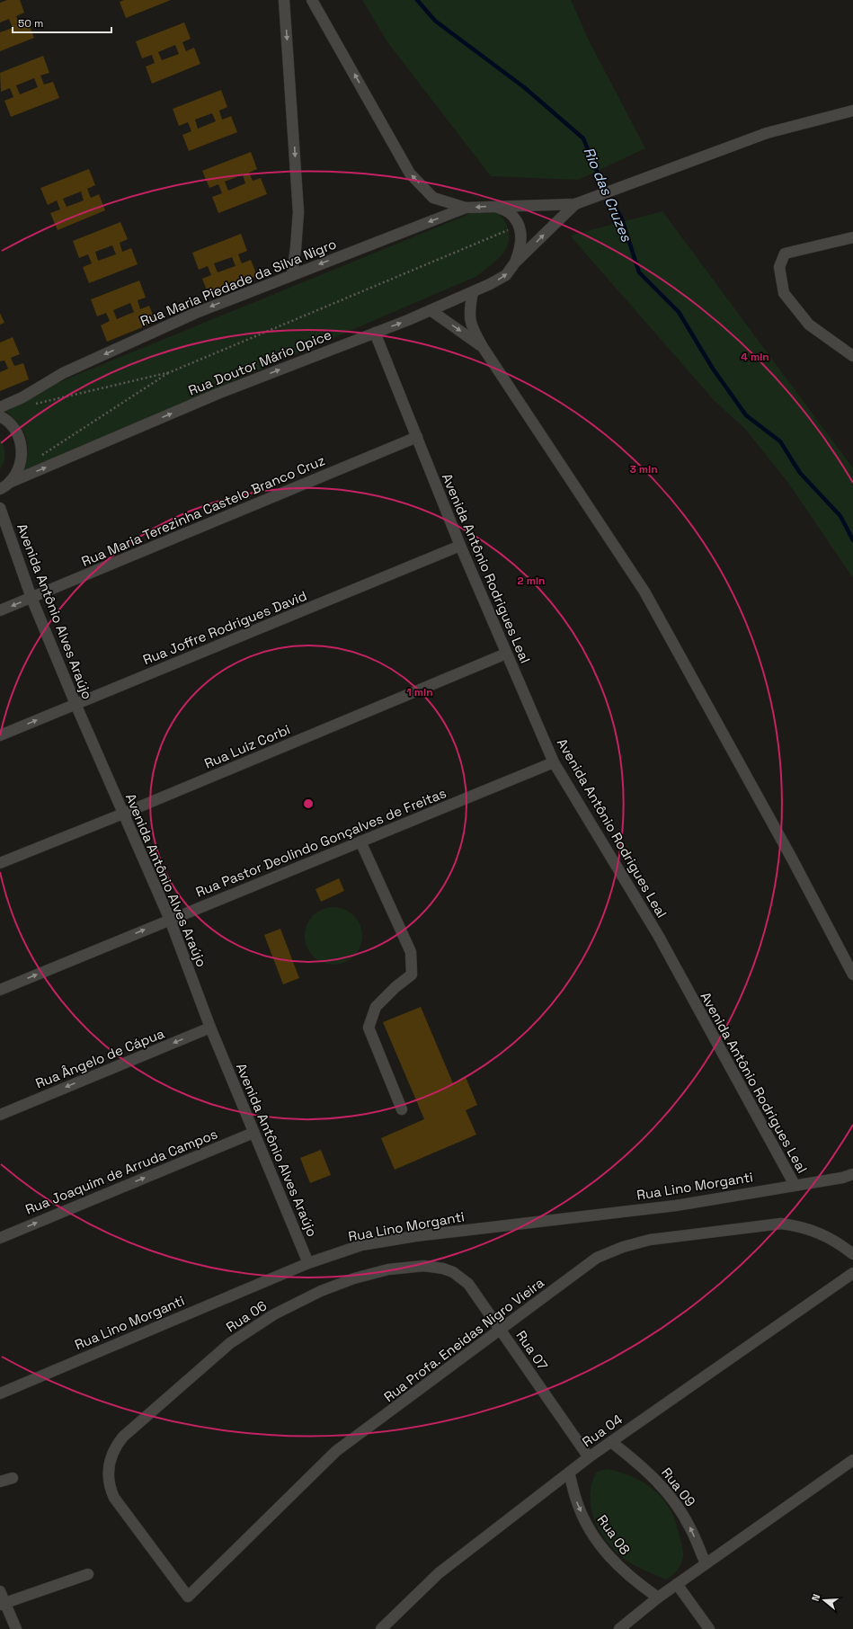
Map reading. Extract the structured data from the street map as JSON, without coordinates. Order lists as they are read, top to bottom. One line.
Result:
{"streets":{"street":["Rua Maria Piedade da Silva Nigro","Rua Doutor Mário Opice","Rua Maria Terezinha Castelo Branco Cruz","Avenida Antônio Rodrigues Leal","Avenida Antônio Alves Araújo","Rua Joffre Rodrigues David","Rua Luiz Corbi","Rua Pastor Deolindo Gonçalves de Freitas","Rua Ângelo de Cápua","Rua Joaquim de Arruda Campos","Rua Lino Morganti","Rua 06","Rua Profa. Eneidas Nigro Vieira","Rua 07","Rua 04","Rua 09","Rua 08"]},"crossings":[["Rua Doutor Mário Opice","Avenida Antônio Rodrigues Leal"],["Rua Maria Terezinha Castelo Branco Cruz","Avenida Antônio Rodrigues Leal"],["Rua Maria Terezinha Castelo Branco Cruz","Avenida Antônio Alves Araújo"],["Avenida Antônio Rodrigues Leal","Rua Joffre Rodrigues David"],["Avenida Antônio Rodrigues Leal","Rua Luiz Corbi"],["Avenida Antônio Rodrigues Leal","Rua Pastor Deolindo Gonçalves de Freitas"],["Avenida Antônio Rodrigues Leal","Rua Lino Morganti"],["Avenida Antônio Alves Araújo","Rua Joffre Rodrigues David"],["Avenida Antônio Alves Araújo","Rua Luiz Corbi"],["Avenida Antônio Alves Araújo","Rua Pastor Deolindo Gonçalves de Freitas"],["Avenida Antônio Alves Araújo","Rua Ângelo de Cápua"],["Avenida Antônio Alves Araújo","Rua Joaquim de Arruda Campos"],["Avenida Antônio Alves Araújo","Rua Lino Morganti"],["Rua 06","Rua Profa. Eneidas Nigro Vieira"],["Rua 06","Rua 07"],["Rua Profa. Eneidas Nigro Vieira","Rua 07"],["Rua 07","Rua 04"],["Rua 04","Rua 09"],["Rua 04","Rua 08"]],"one_way":["Rua Maria Piedade da Silva Nigro","Rua Doutor Mário Opice","Rua Ângelo de Cápua","Rua Joaquim de Arruda Campos","Rua 09","Rua 08"],"water":["Rio das Cruzes"],"scale_bar":"50 m","north":"left","rings":["4 min","3 min","2 min","1 min"]}
